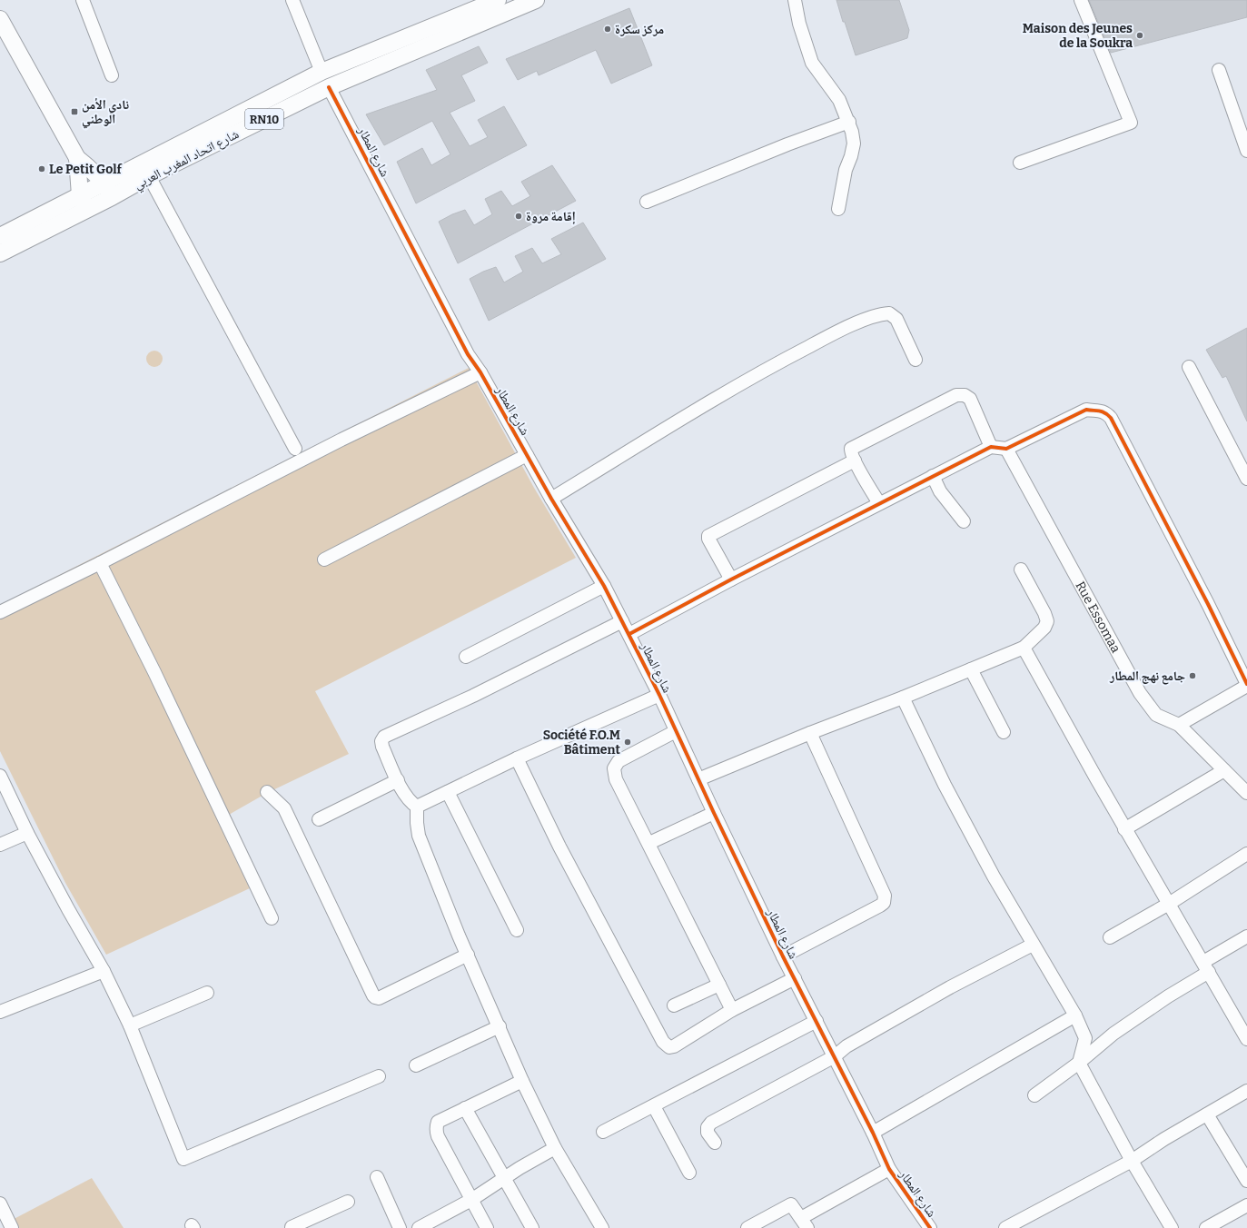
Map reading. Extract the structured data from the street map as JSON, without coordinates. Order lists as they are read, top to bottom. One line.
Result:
{"streets":{"main road":["RN10","شارع اتحاد المغرب العربي"],"street":["شارع المطار","Rue Essomaa"]},"crossings":[["شارع المطار","شارع اتحاد المغرب العربي"]],"places":{"other":["مركز سكرة","Maison des Jeunes de la Soukra","Le Petit Golf","إقامة مروة","جامع نهج المطار","Société F.O.M Bâtiment"],"transit":["نادي الأمن الوطني"]}}
